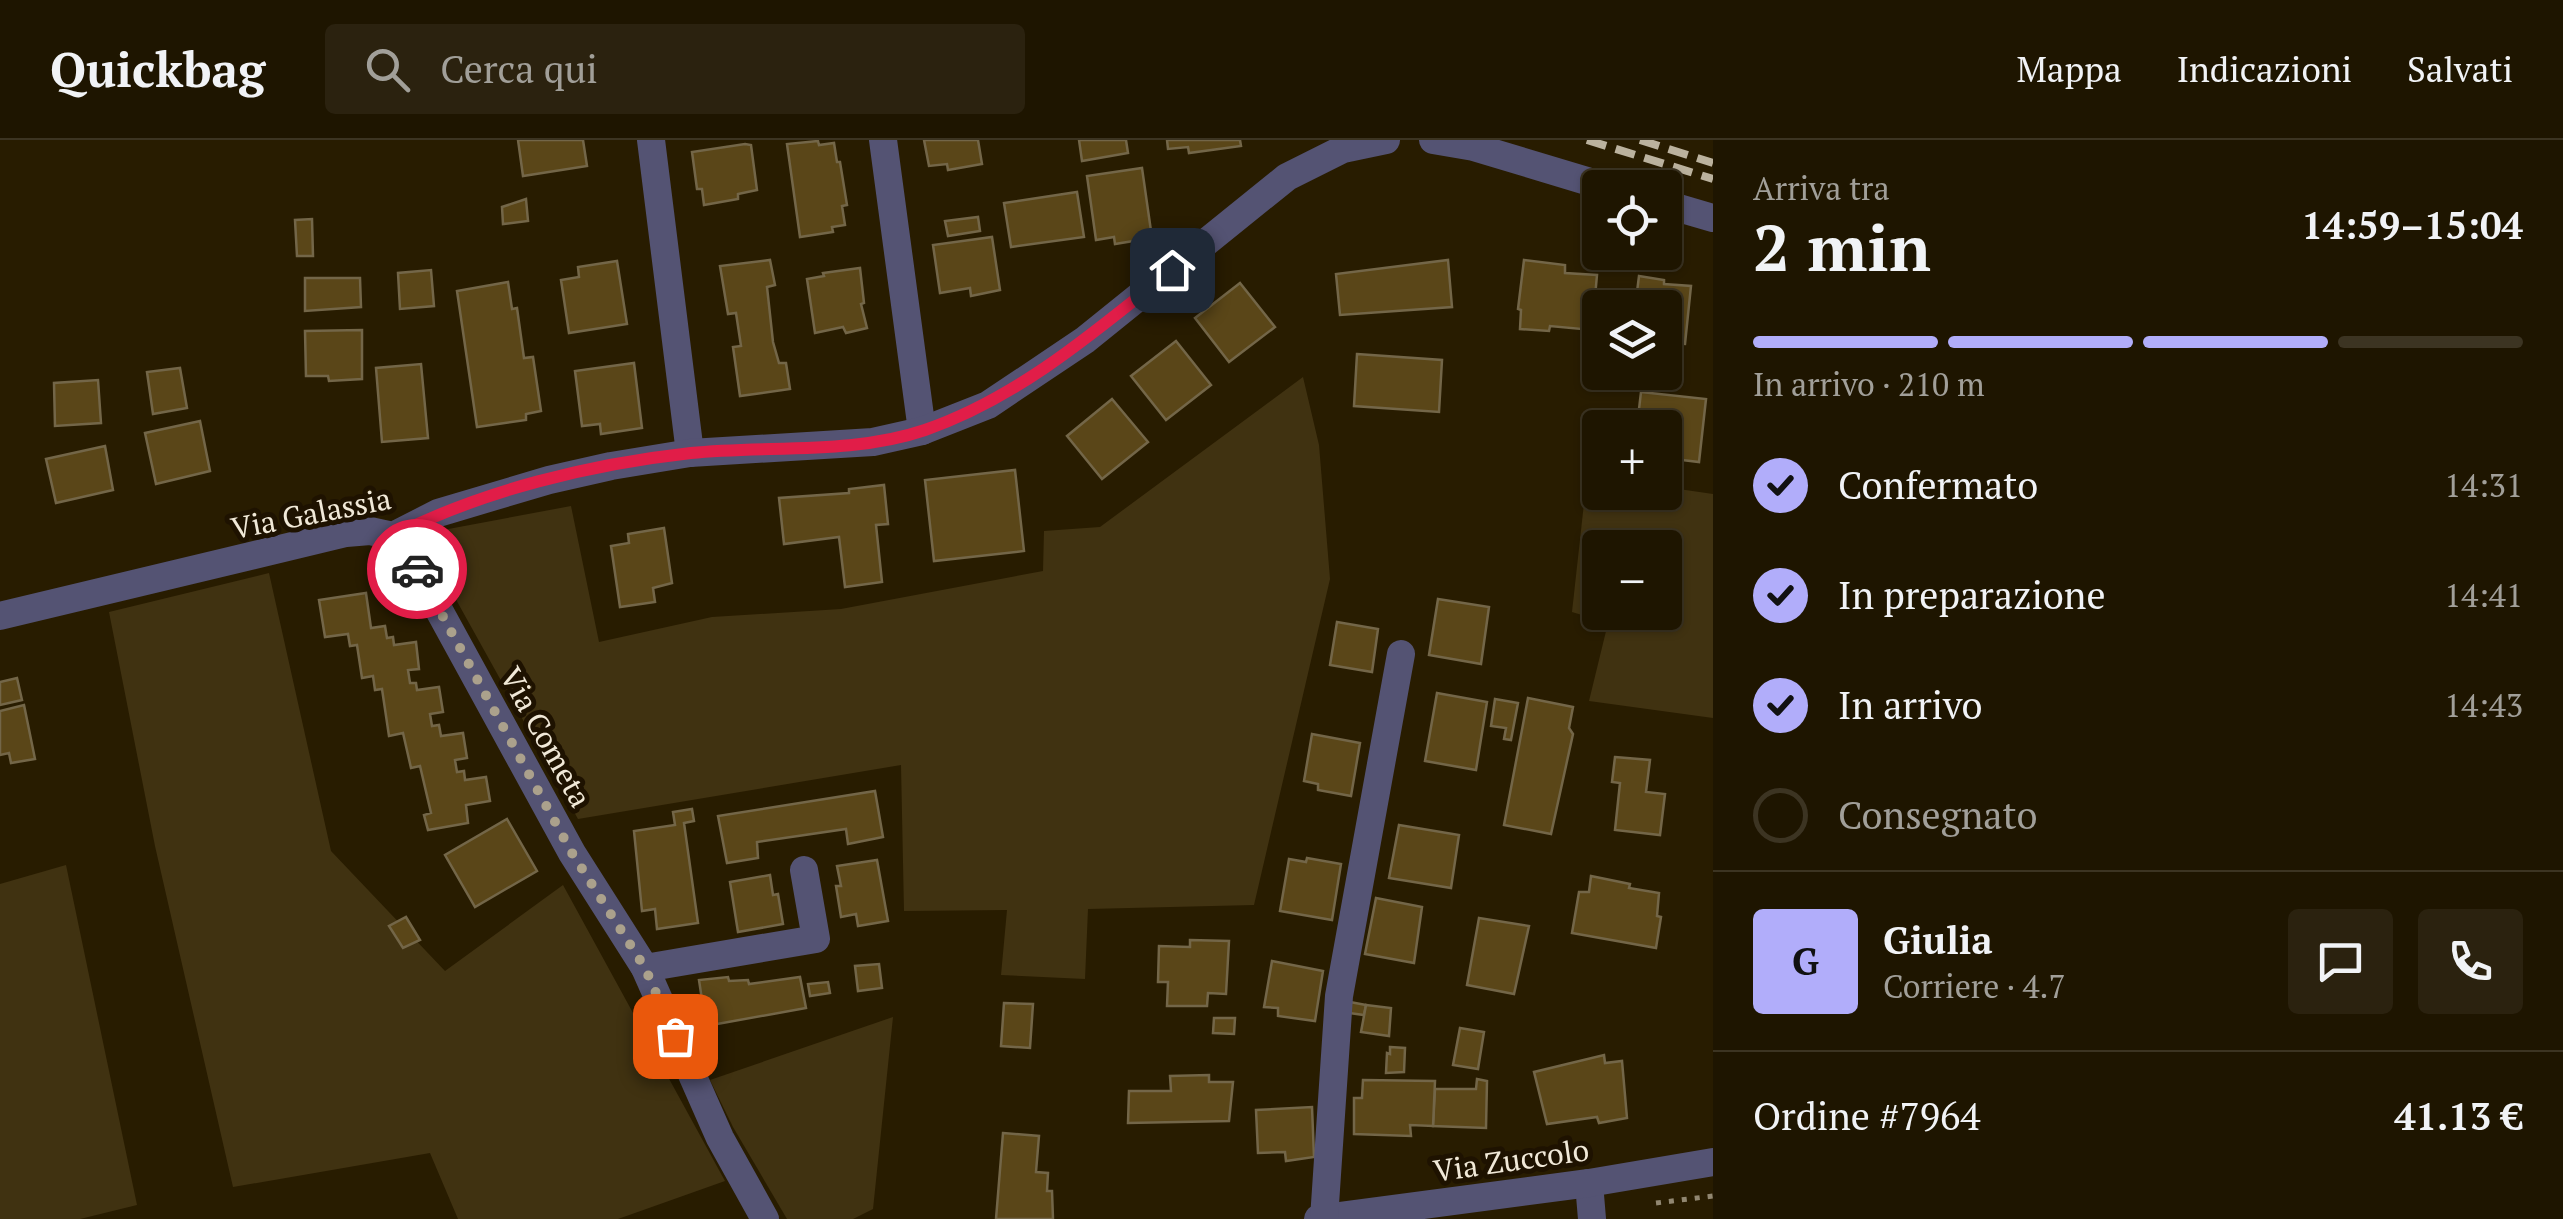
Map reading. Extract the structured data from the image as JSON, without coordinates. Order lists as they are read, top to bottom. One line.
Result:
{"streets":{"street":["Via Galassia","Via Cometa","Via Zuccolo"]},"crossings":[["Via Galassia","Via Cometa"]],"page":{"header":"Quickbag","search":"Cerca qui","nav":["Mappa","Indicazioni","Salvati"],"heading":["2 min","Arriva tra","14:59–15:04"],"panel":["Giulia","Corriere · 4.7","Ordine #7964","41.13 €"],"map_buttons":["+","−"],"bar":"In arrivo · 210 m","list":[["Confermato","14:31"],["In preparazione","14:41"],["In arrivo","14:43"],"Consegnato"],"round":"G"}}
